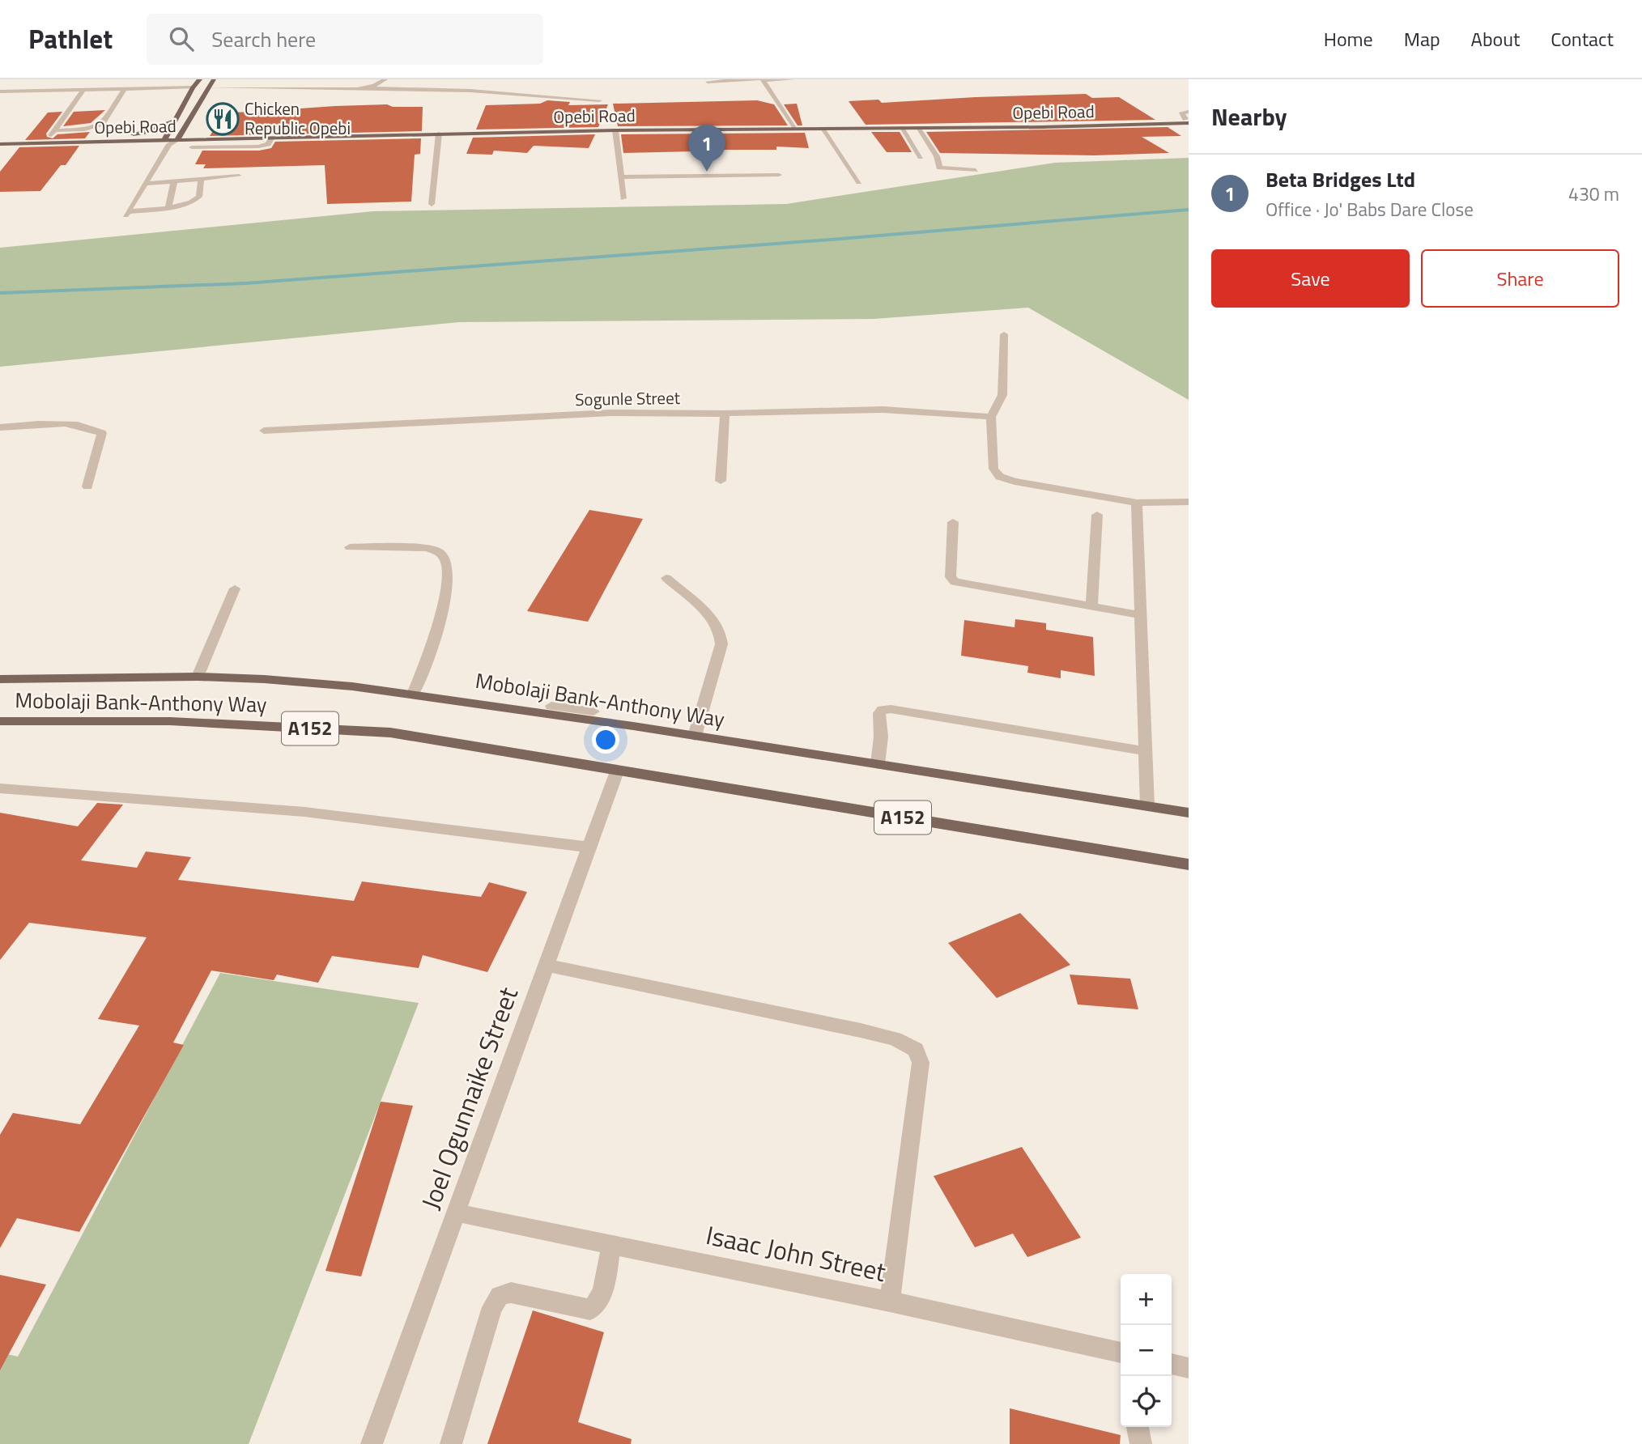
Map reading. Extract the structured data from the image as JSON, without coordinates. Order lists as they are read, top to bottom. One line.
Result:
{"streets":{"main road":["Opebi Road","Mobolaji Bank-Anthony Way","A152"],"street":["Sogunle Street","Joel Ogunnaike Street","Isaac John Street"]},"crossings":[["Mobolaji Bank-Anthony Way","Joel Ogunnaike Street"],["Joel Ogunnaike Street","Isaac John Street"]],"places":{"restaurant":["Chicken Republic Opebi"]},"page":{"header":"Pathlet","search":"Search here","nav":["Home","Map","About","Contact"],"heading":"Nearby","pins":"1","list":[{"mark":"1","name":"Beta Bridges Ltd","note":"Office · Jo' Babs Dare Close","value":"430 m"}],"buttons":["Save","Share"],"map_buttons":["+","−"]}}
